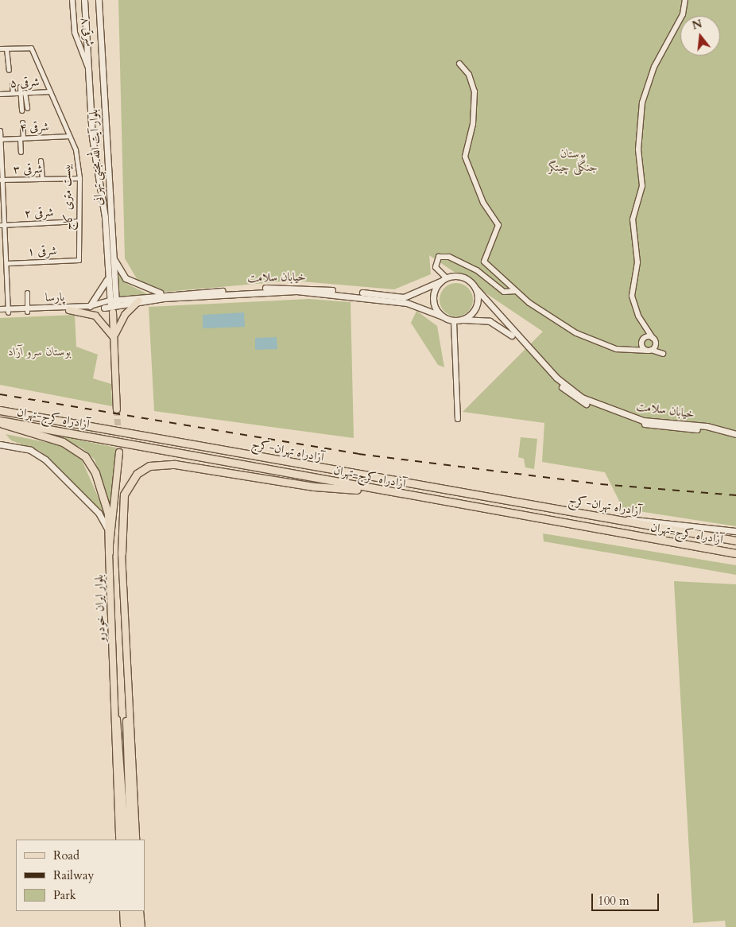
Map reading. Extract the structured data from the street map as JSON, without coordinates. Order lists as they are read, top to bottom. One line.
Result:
{"streets":{"highway":["آزادراه کرج-تهران","آزادراه تهران-کرج"],"main road":["بلوار آیت الله مجتبی تهرانی","خیابان سلامت","بلوار ایران خودرو"],"street":["۸ شرقی","۵ شرقی","۴ شرقی","۳ شرقی","بیست متری کاج","۲ شرقی","۱ شرقی","پارسا"]},"crossings":[["۸ شرقی","بلوار آیت الله مجتبی تهرانی"],["۵ شرقی","بیست متری کاج"],["۴ شرقی","بیست متری کاج"],["بلوار آیت الله مجتبی تهرانی","خیابان سلامت"],["بلوار آیت الله مجتبی تهرانی","پارسا"],["۳ شرقی","بیست متری کاج"],["بیست متری کاج","۲ شرقی"],["بیست متری کاج","۱ شرقی"],["خیابان سلامت","پارسا"]],"parks":["بوستان جنگلی چیتگر","بوستان سرو آزاد"],"legend":["Road","Railway","Park"],"scale_bar":"100 m","north":"top"}
